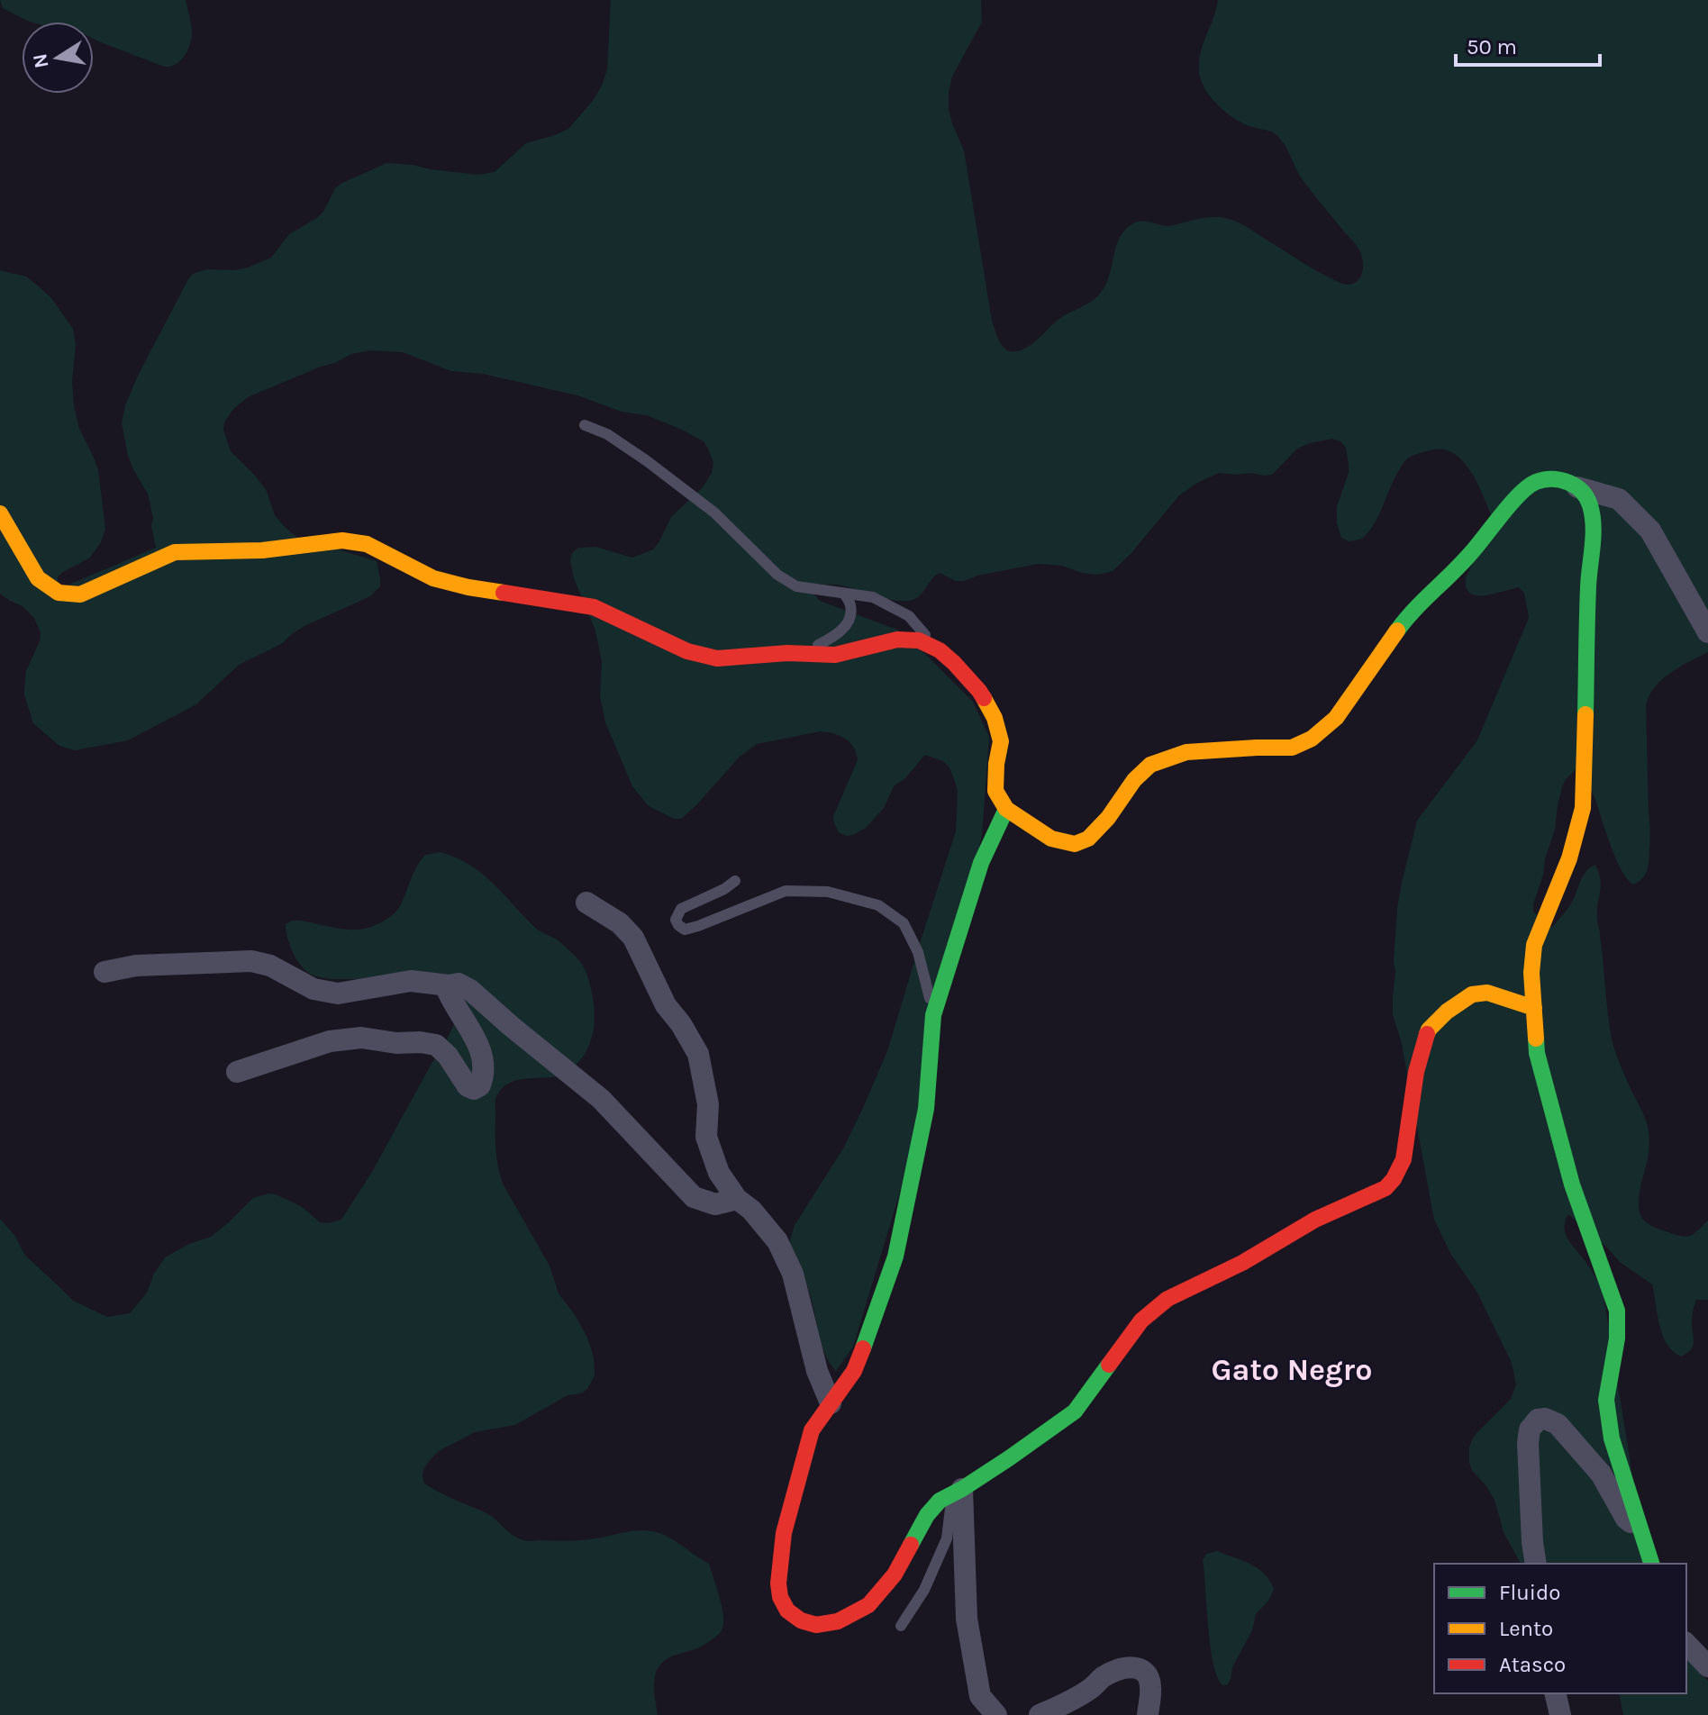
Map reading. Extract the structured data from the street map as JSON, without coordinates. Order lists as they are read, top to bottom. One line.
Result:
{"districts":["Gato Negro"],"legend":["Fluido","Lento","Atasco"],"scale_bar":"50 m","north":"left"}
